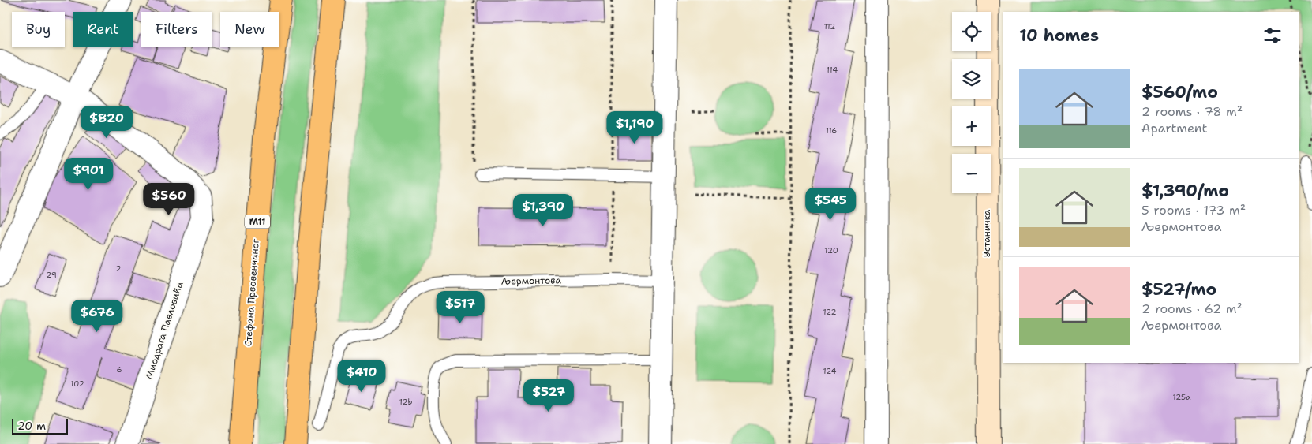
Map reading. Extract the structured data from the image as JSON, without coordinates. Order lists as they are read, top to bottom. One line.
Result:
{"streets":{"highway":["M11","Стефана Првовенчаног"],"main road":["Устаничка"],"street":["Миодрага Павловића"],"lane":["Љермонтова"]},"house_numbers":["112","114","116","120","2","29","122","6","124","102","125a","12b"],"scale_bar":"20 m","page":{"map_buttons":["+","−"],"chip":["Buy","Rent","Filters","New"],"heading":"10 homes","list":[{"name":"$560/mo","note":"2 rooms · 78 m² · Apartment"},{"name":"$1,390/mo","note":"5 rooms · 173 m² · Љермонтова"},{"name":"$527/mo","note":"2 rooms · 62 m² · Љермонтова"}],"price":["$820","$1,190","$901","$560","$545","$1,390","$517","$676","$410","$527"],"scale":"20 m"}}
